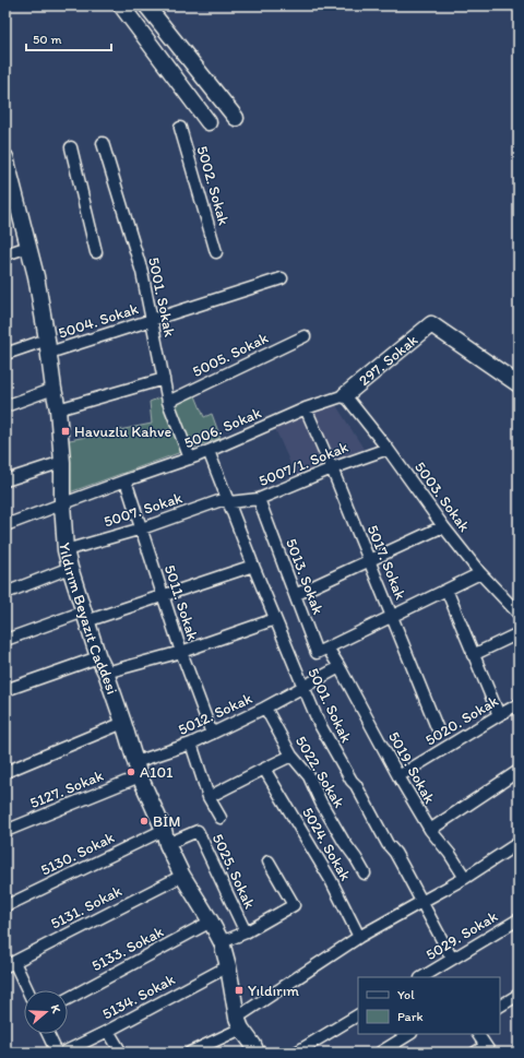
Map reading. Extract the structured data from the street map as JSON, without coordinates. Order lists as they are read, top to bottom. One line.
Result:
{"streets":{"main road":["297. Sokak","Yıldırım Beyazıt Caddesi"],"street":["5002. Sokak","5001. Sokak","5004. Sokak","5005. Sokak","5006. Sokak","5007/1. Sokak","5003. Sokak","5007. Sokak","5017. Sokak","5013. Sokak","5011. Sokak","5012. Sokak","5020. Sokak","5019. Sokak","5022. Sokak","5127. Sokak","5024. Sokak","5130. Sokak","5025. Sokak","5131. Sokak","5029. Sokak","5133. Sokak","5134. Sokak"]},"crossings":[["5001. Sokak","5004. Sokak"],["5001. Sokak","5005. Sokak"],["5001. Sokak","5006. Sokak"],["5001. Sokak","5007/1. Sokak"],["5001. Sokak","5007. Sokak"],["5001. Sokak","5012. Sokak"],["5001. Sokak","5029. Sokak"],["5004. Sokak","Yıldırım Beyazıt Caddesi"],["297. Sokak","5006. Sokak"],["297. Sokak","5003. Sokak"],["5006. Sokak","5003. Sokak"],["5006. Sokak","5017. Sokak"],["5006. Sokak","5011. Sokak"],["5006. Sokak","Yıldırım Beyazıt Caddesi"],["5007/1. Sokak","5003. Sokak"],["5007/1. Sokak","5007. Sokak"],["5007/1. Sokak","5017. Sokak"],["5007/1. Sokak","5013. Sokak"],["5007. Sokak","5011. Sokak"],["5007. Sokak","Yıldırım Beyazıt Caddesi"],["5013. Sokak","5019. Sokak"],["5011. Sokak","5012. Sokak"],["Yıldırım Beyazıt Caddesi","5012. Sokak"],["Yıldırım Beyazıt Caddesi","5127. Sokak"],["Yıldırım Beyazıt Caddesi","5130. Sokak"],["Yıldırım Beyazıt Caddesi","5025. Sokak"],["Yıldırım Beyazıt Caddesi","5131. Sokak"],["Yıldırım Beyazıt Caddesi","5133. Sokak"],["Yıldırım Beyazıt Caddesi","5134. Sokak"],["5012. Sokak","5019. Sokak"],["5012. Sokak","5022. Sokak"],["5012. Sokak","5127. Sokak"],["5020. Sokak","5019. Sokak"],["5130. Sokak","5025. Sokak"]],"places":{"transit":["Havuzlu Kahve","Yıldırım"],"other":["A101","BİM"]},"legend":["Yol","Park"],"scale_bar":"50 m","north":"right"}
